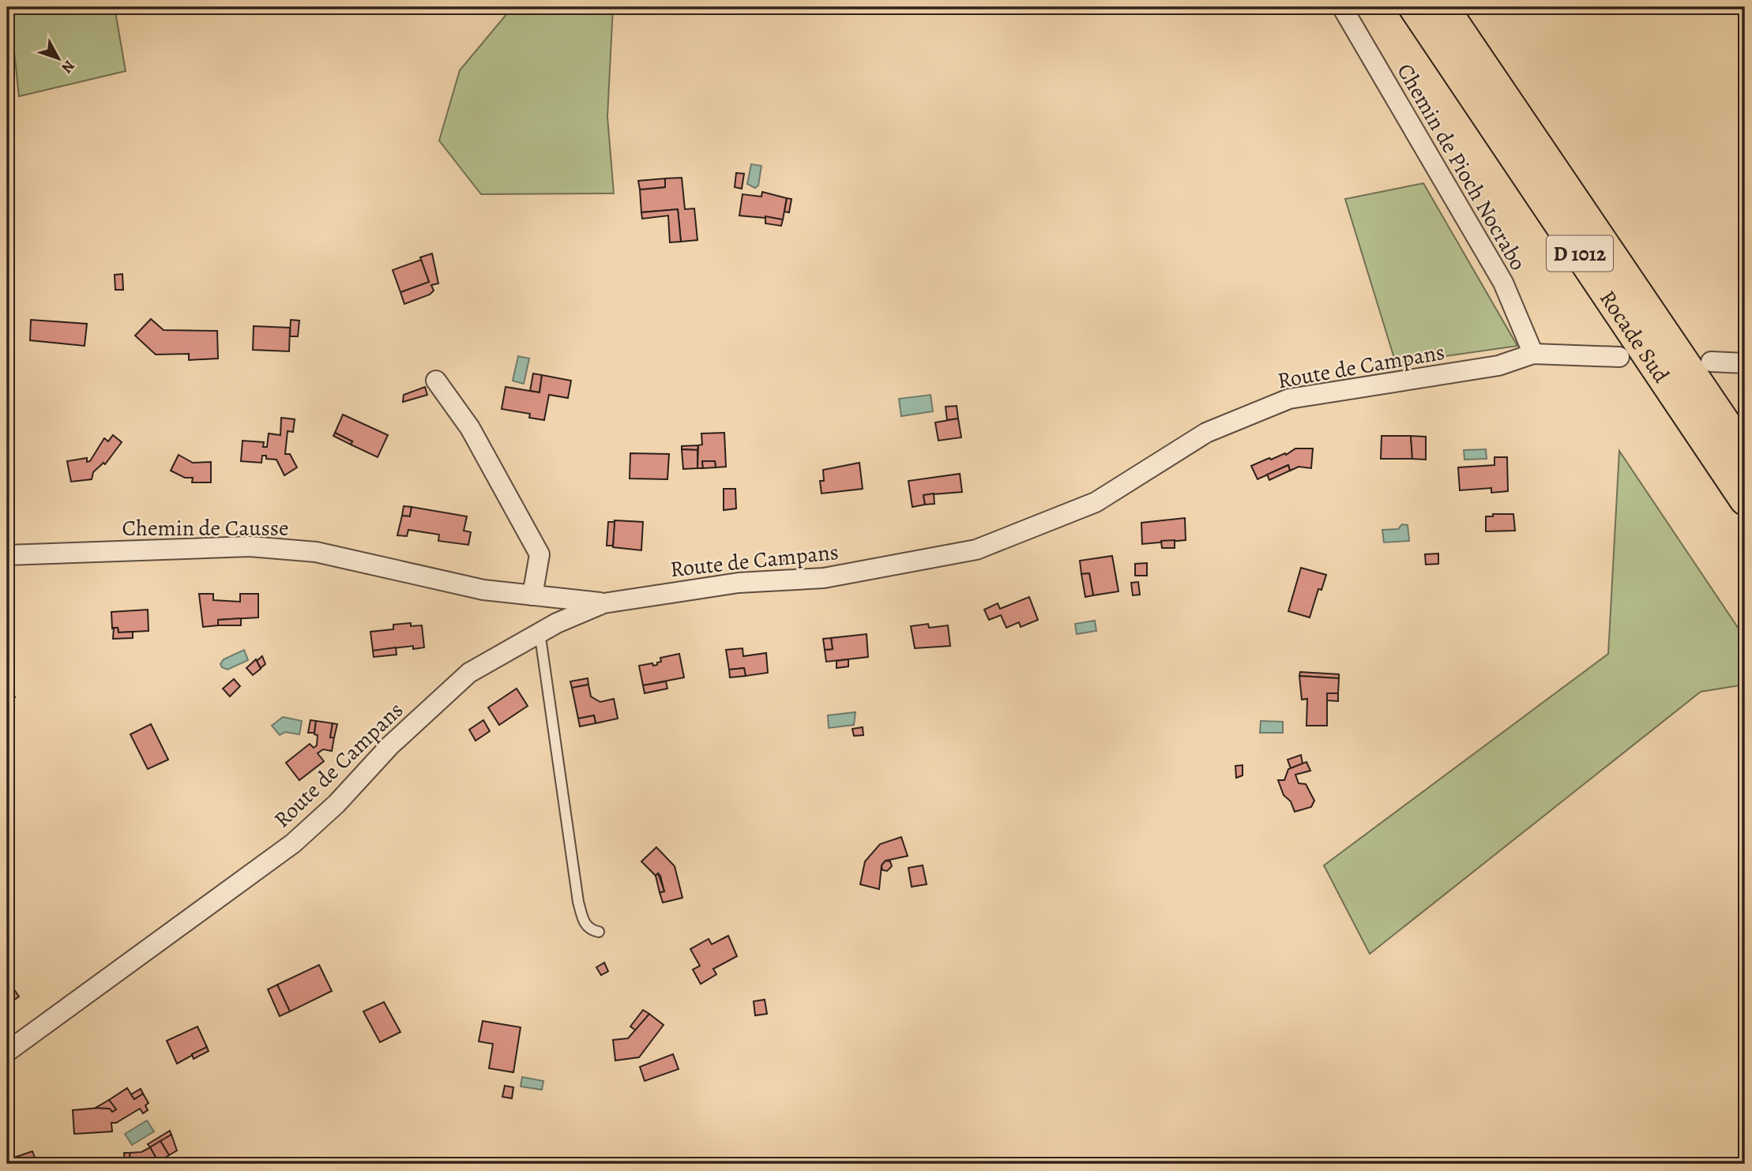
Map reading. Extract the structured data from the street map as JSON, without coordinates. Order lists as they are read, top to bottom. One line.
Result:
{"streets":{"highway":["D 1012","Rocade Sud"],"street":["Chemin de Pioch Nocrabo","Route de Campans","Chemin de Causse"]},"crossings":[["Chemin de Pioch Nocrabo","Route de Campans"],["Route de Campans","Chemin de Causse"]],"north":"bottom right"}
